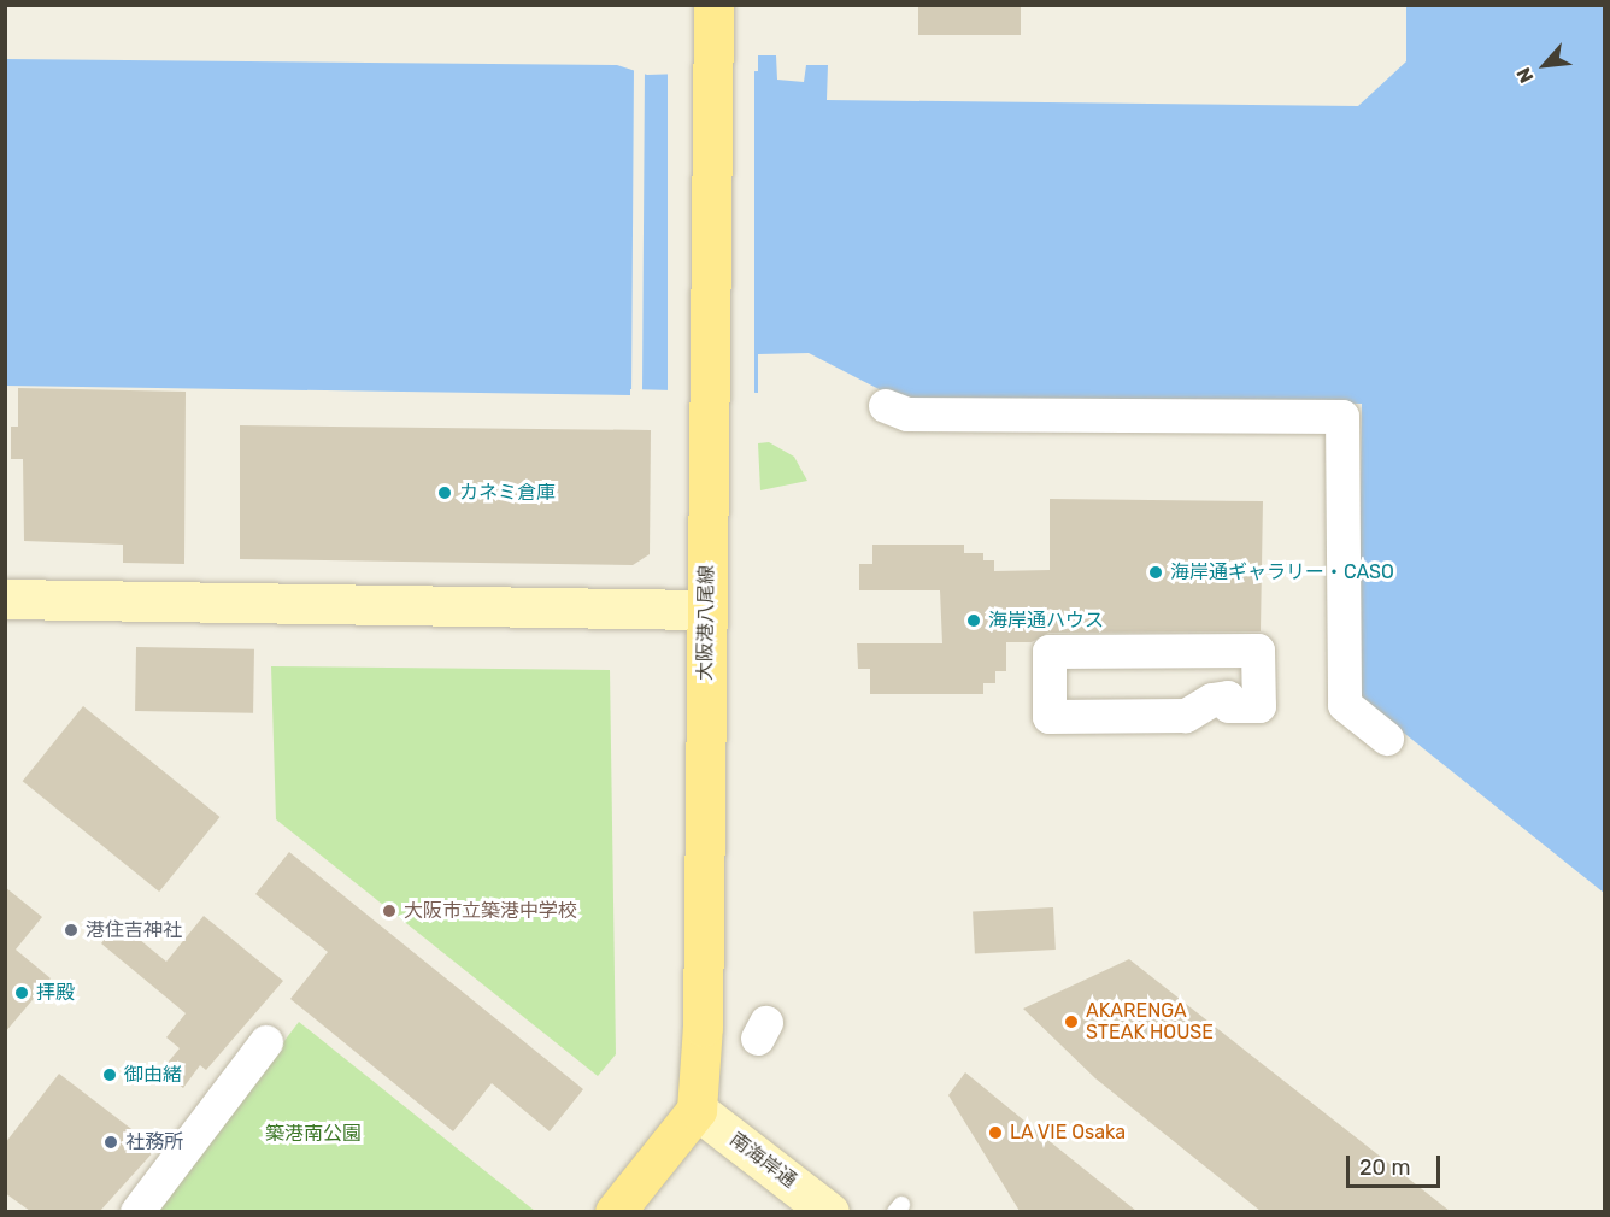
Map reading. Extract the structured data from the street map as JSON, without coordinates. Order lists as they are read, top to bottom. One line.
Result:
{"streets":{"main road":["大阪港八尾線"],"street":["南海岸通"]},"crossings":[["大阪港八尾線","南海岸通"]],"parks":["築港南公園"],"places":["カネミ倉庫","海岸通ギャラリー・CASO","海岸通ハウス","大阪市立築港中学校","港住吉神社","拝殿","AKARENGA STEAK HOUSE","御由緒","LA VIE Osaka","社務所"],"scale_bar":"20 m","north":"bottom left"}
